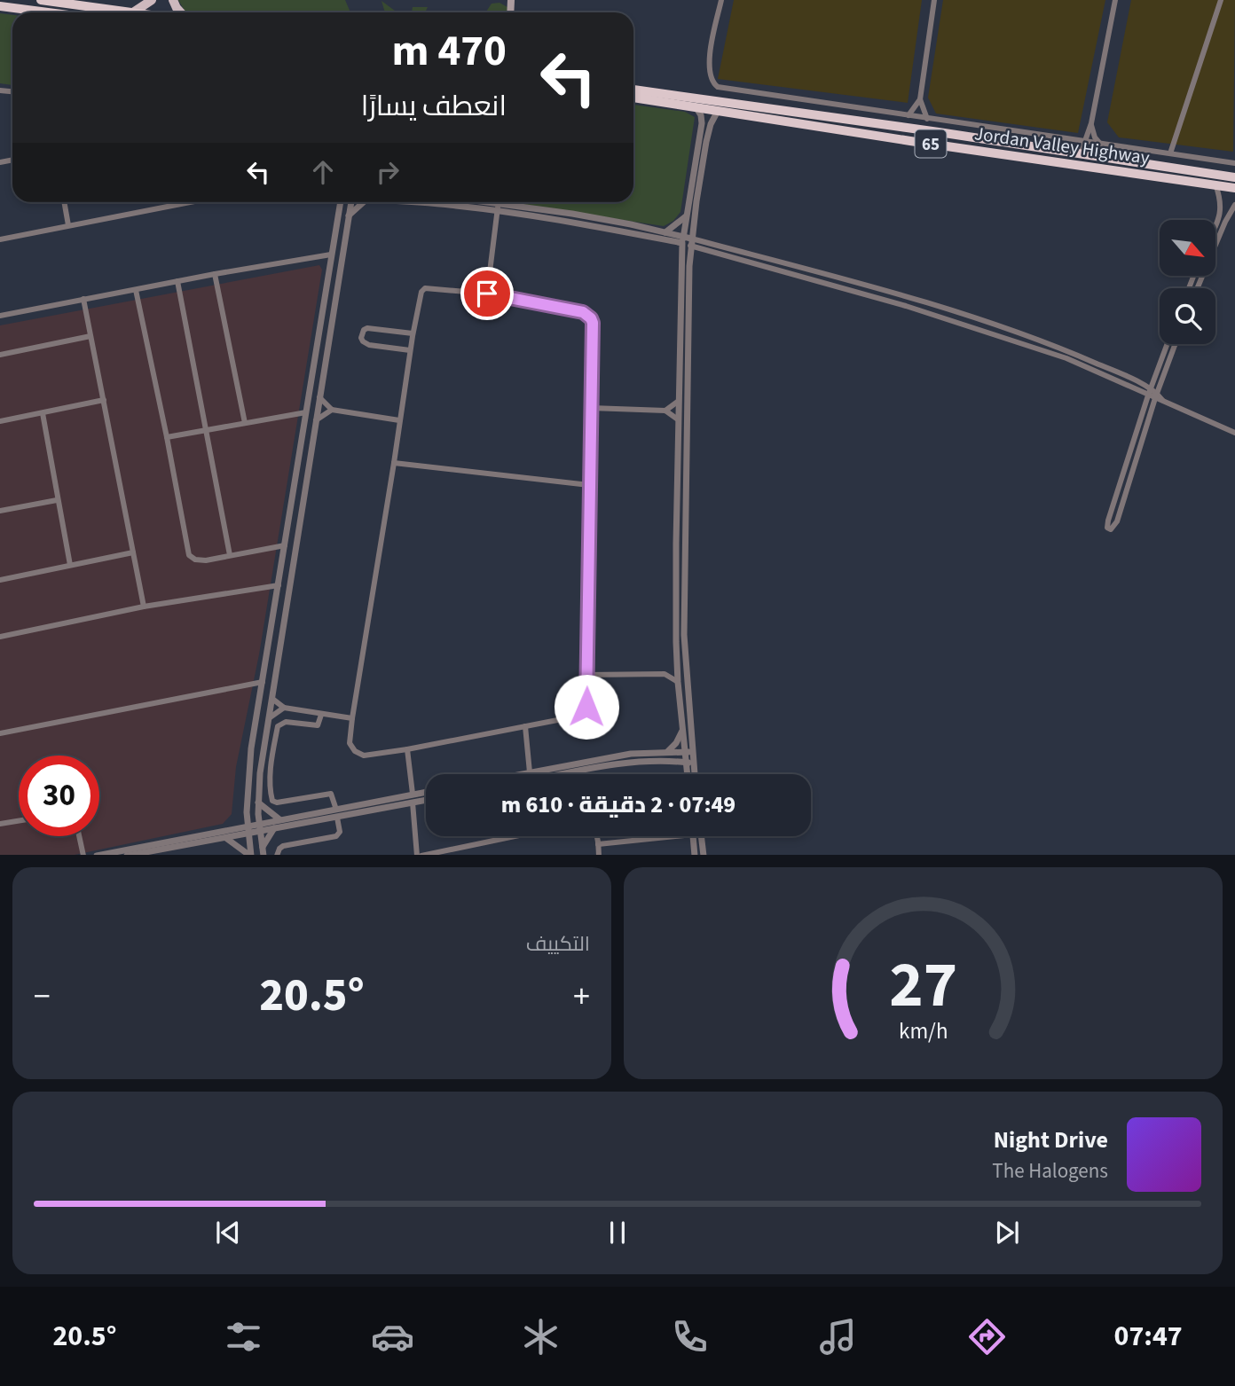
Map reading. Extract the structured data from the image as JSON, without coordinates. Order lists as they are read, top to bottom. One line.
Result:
{"streets":{"highway":["65","Jordan Valley Highway"]},"north":"bottom right","page":{"turn":["470 m","انعطف يسارًا"],"limit":"30","trip":"07:49 · 2 دقيقة · 610 m","tile":"التكييف","heat":["−","20.5°","+"],"song":["Night Drive","The Halogens"],"tabs":["07:47","20.5°"],"gauge":["27","km/h"]}}
